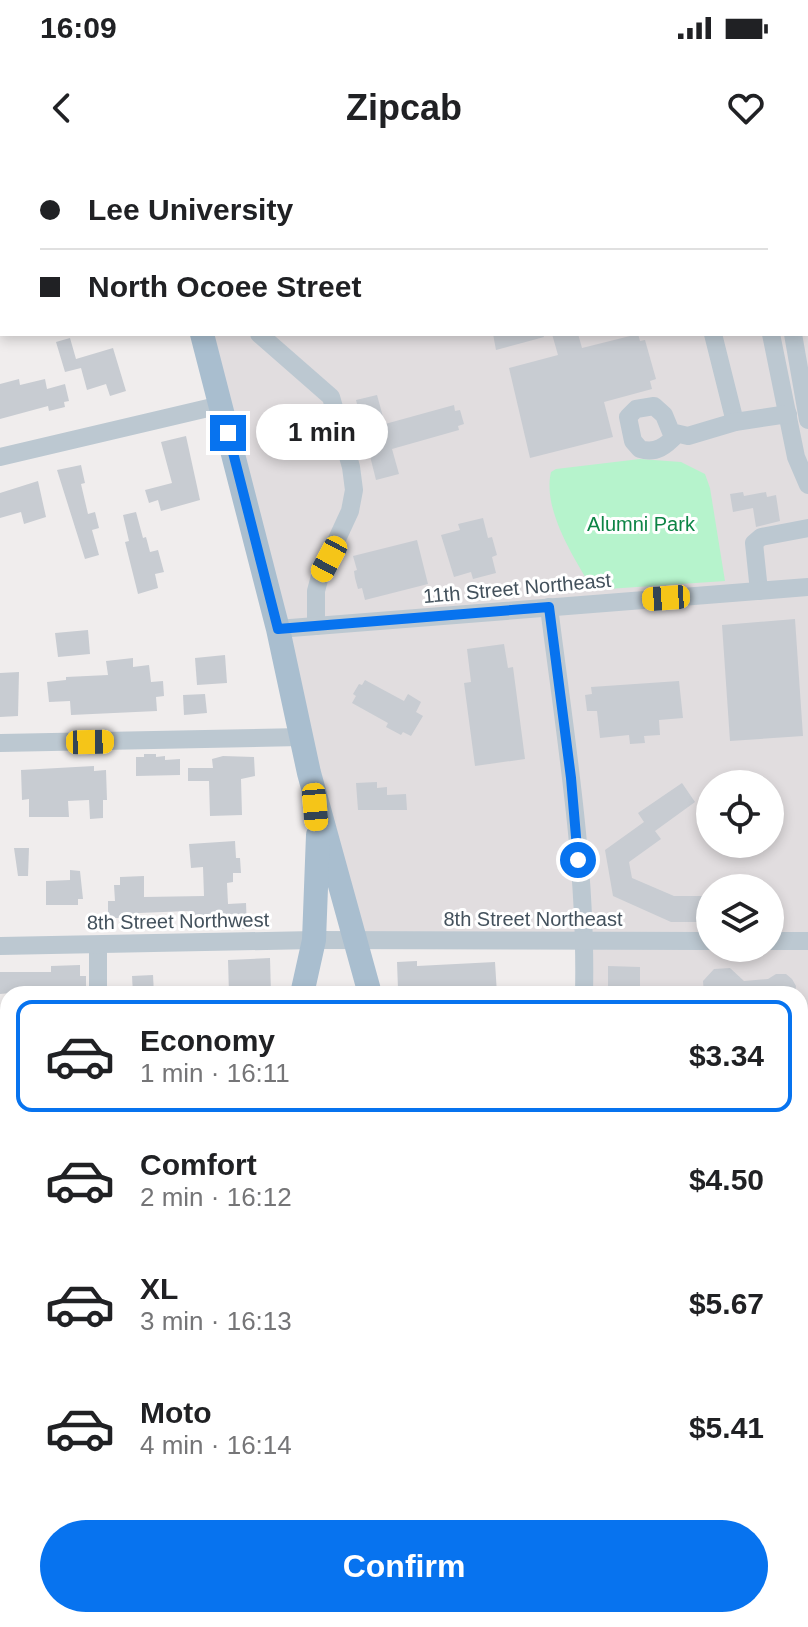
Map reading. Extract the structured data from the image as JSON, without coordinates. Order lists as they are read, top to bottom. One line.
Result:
{"streets":{"street":["11th Street Northeast","8th Street Northeast","8th Street Northwest"]},"crossings":[["8th Street Northeast","8th Street Northwest"]],"parks":["Alumni Park"],"page":{"status":"16:09","header":"Zipcab","banner":["Lee University","North Ocoee Street"],"bubble":"1 min","list":[{"name":"Economy","note":"1 min · 16:11","value":"$3.34"},{"name":"Comfort","note":"2 min · 16:12","value":"$4.50"},{"name":"XL","note":"3 min · 16:13","value":"$5.67"},{"name":"Moto","note":"4 min · 16:14","value":"$5.41"}],"buttons":"Confirm"}}
